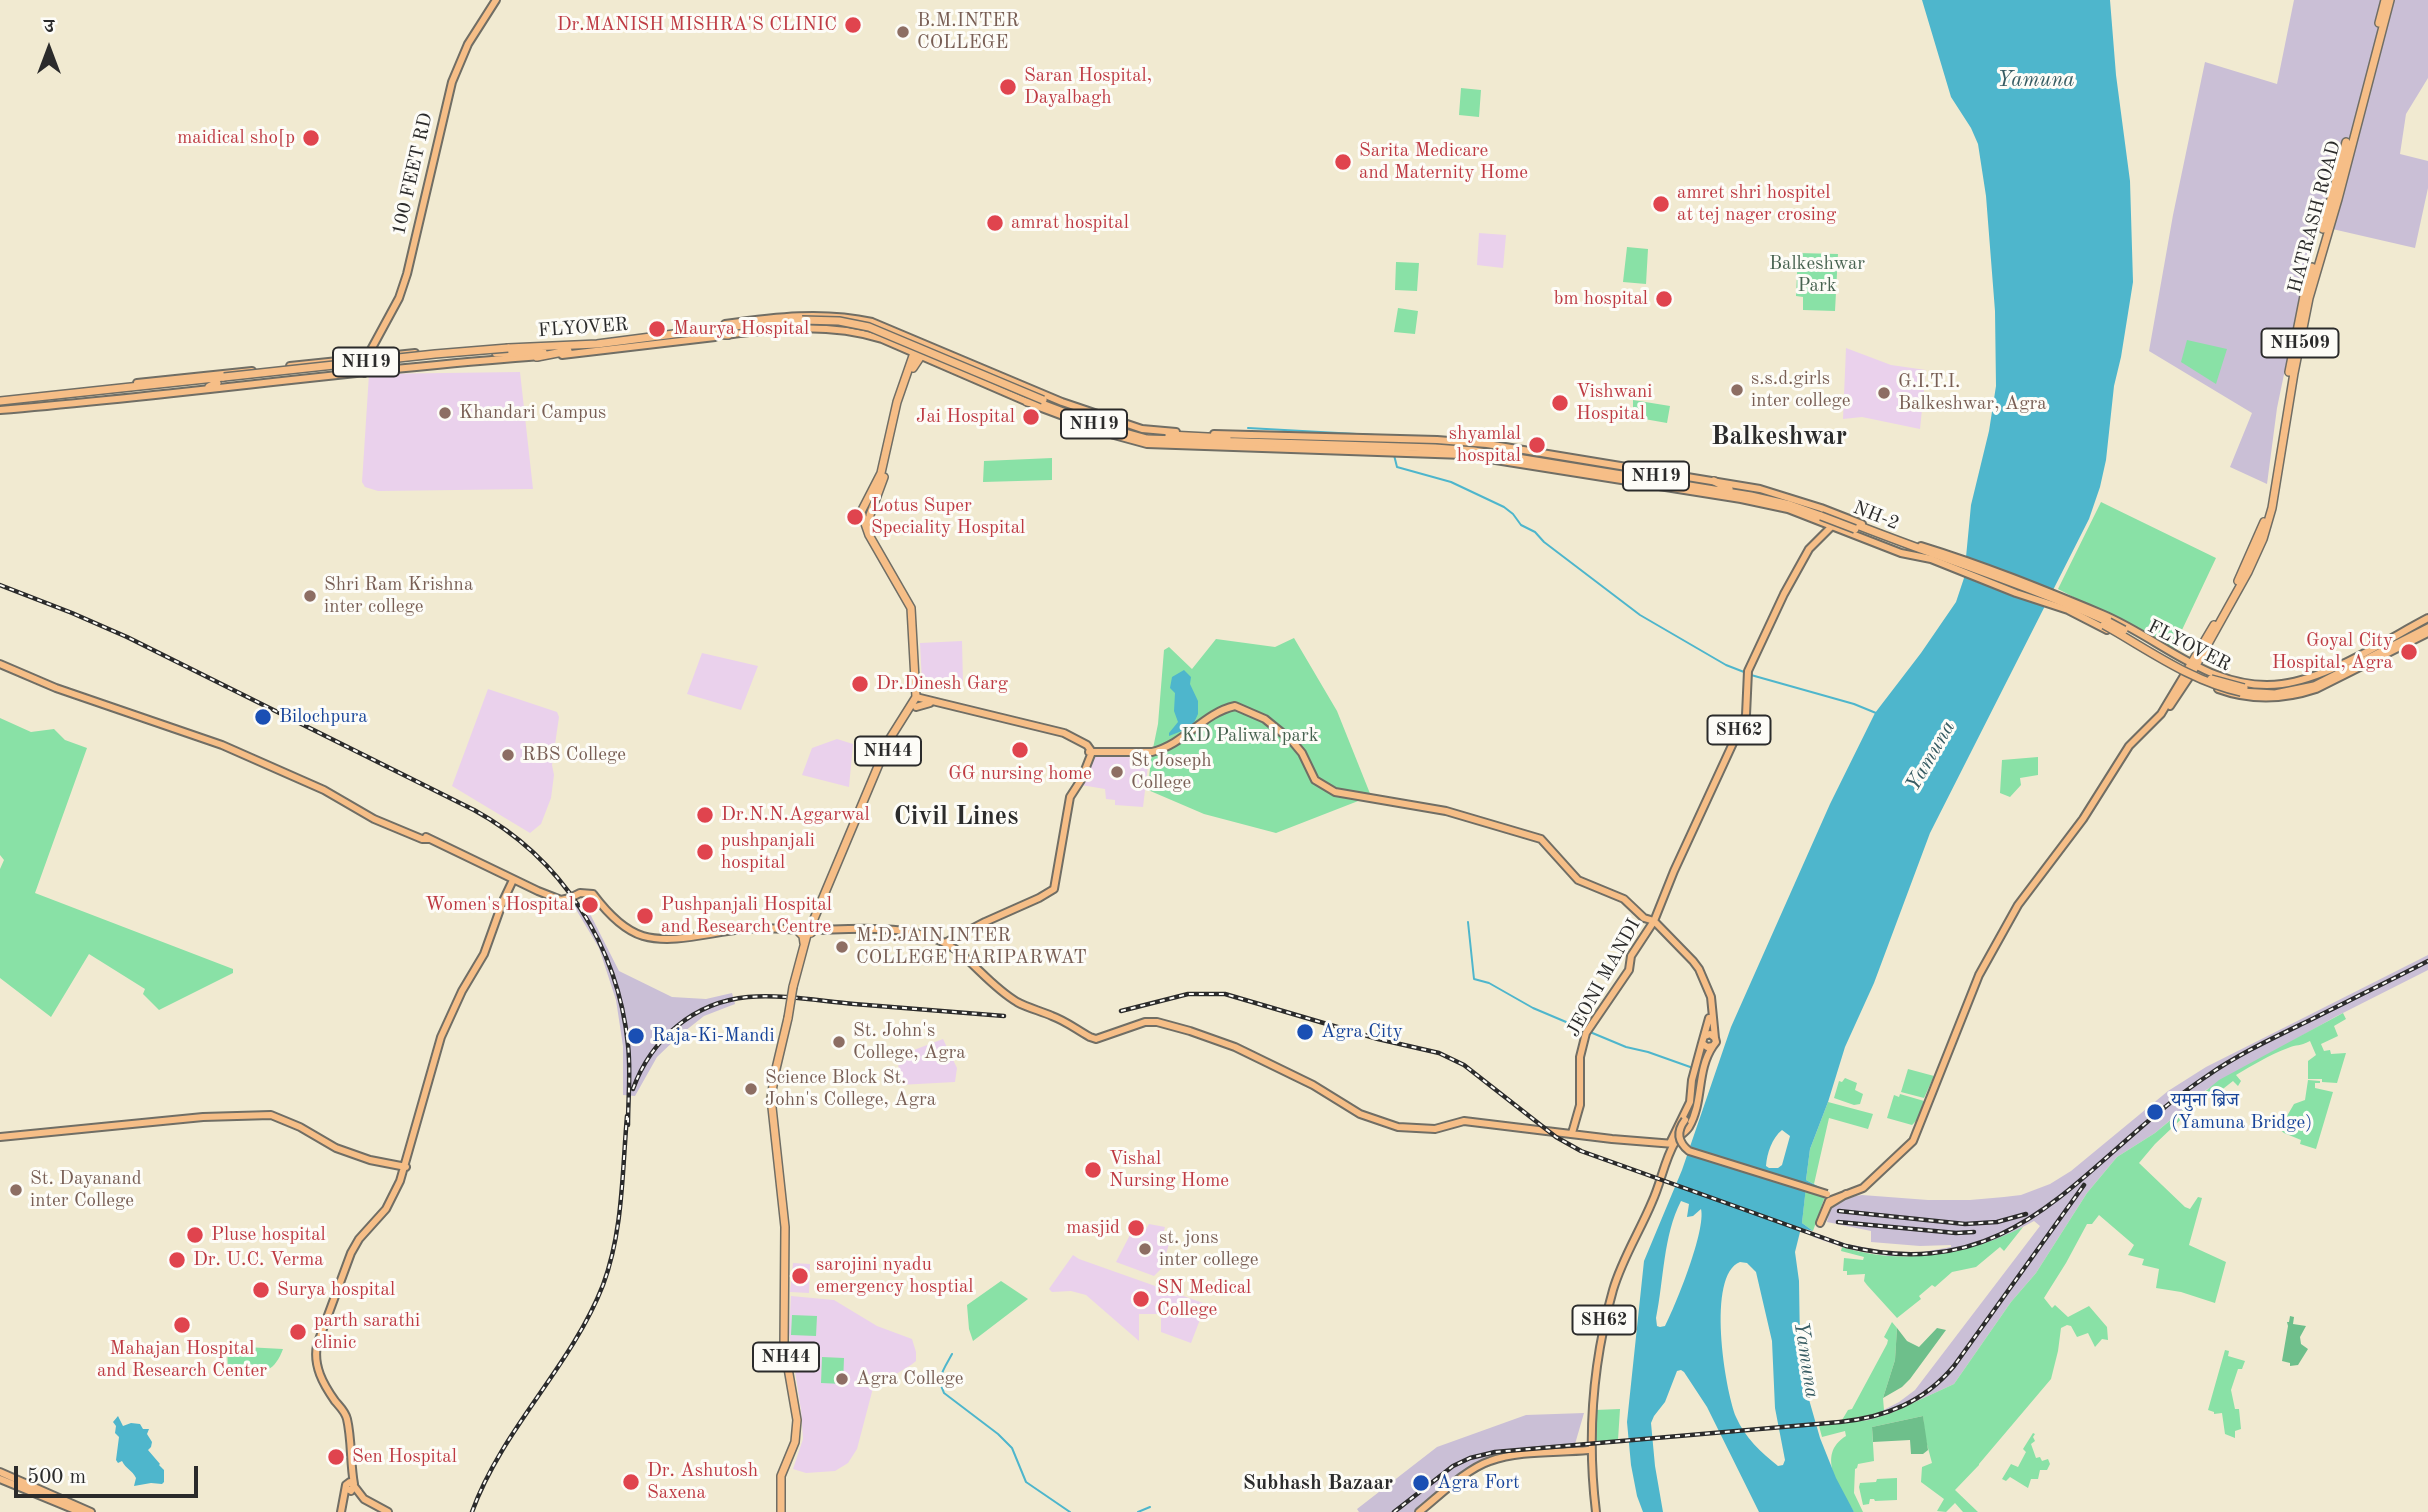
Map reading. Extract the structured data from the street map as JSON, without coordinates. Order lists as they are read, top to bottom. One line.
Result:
{"streets":{"highway":["HATRASH ROAD","FLYOVER","NH509","NH19","NH-2","NH44"],"main road":["SH62","JEONI MANDI"]},"crossings":[["FLYOVER","NH19"],["NH19","NH-2"],["SH62","JEONI MANDI"]],"districts":["Balkeshwar","Civil Lines","Subhash Bazaar"],"water":["Yamuna"],"parks":["Balkeshwar Park","KD Paliwal park"],"places":["Dr.MANISH MISHRA'S CLINIC","B.M.INTER COLLEGE","Saran Hospital, Dayalbagh","maidical sho[p","Sarita Medicare and Maternity Home","amret shri hospitel at tej nager crosing","amrat hospital","bm hospital","Maurya Hospital","s.s.d.girls inter college","G.I.T.I. Balkeshwar, Agra","Vishwani Hospital","Khandari Campus","Jai Hospital","shyamlal hospital","Lotus Super Speciality Hospital","Shri Ram Krishna inter college","Goyal City Hospital, Agra","Dr.Dinesh Garg","Bilochpura","GG nursing home","RBS College","St Joseph College","Dr.N.N.Aggarwal","pushpanjali hospital","Women's Hospital","Pushpanjali Hospital and Research Centre","M.D.JAIN INTER COLLEGE HARIPARWAT","Agra City","Raja-Ki-Mandi","St. John's College, Agra","Science Block St. John's College, Agra","यमुना ब्रिज (Yamuna Bridge)","Vishal Nursing Home","St. Dayanand inter College","masjid","Pluse hospital","st. jons inter college","Dr. U.C. Verma","sarojini nyadu emergency hosptial","Surya hospital","SN Medical College","Mahajan Hospital and Research Center","parth sarathi clinic","Agra College","Sen Hospital","Dr. Ashutosh Saxena","Agra Fort"],"scale_bar":"500 m","north":"top"}
